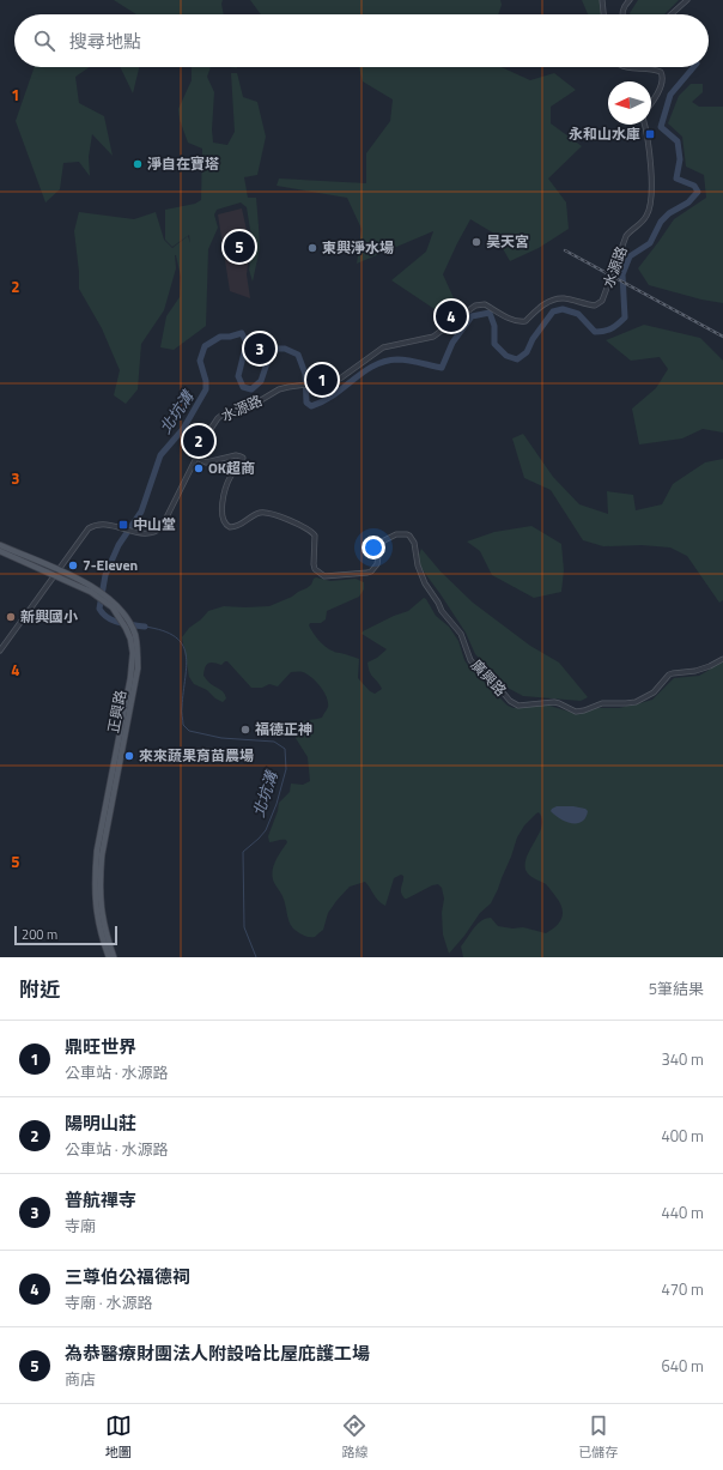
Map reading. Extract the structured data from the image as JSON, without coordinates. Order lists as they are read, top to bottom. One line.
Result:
{"streets":{"main road":["正興路"],"street":["水源路","廣興路"]},"crossings":[["水源路","廣興路"],["水源路","正興路"]],"water":["北坑溝"],"places":{"transit":["永和山水庫","中山堂"],"other":["淨自在寶塔","昊天宮","東興淨水場","OK超商","7-Eleven","新興國小","福德正神","來來蔬果育苗農場"]},"scale_bar":"200 m","north":"left","page":{"search":"搜尋地點","pins":["5","4","3","1","2"],"scale":"200 m","heading":["附近","5筆結果"],"list":[{"mark":"1","name":"鼎旺世界","note":"公車站 · 水源路","value":"340 m"},{"mark":"2","name":"陽明山莊","note":"公車站 · 水源路","value":"400 m"},{"mark":"3","name":"普航禪寺","note":"寺廟","value":"440 m"},{"mark":"4","name":"三尊伯公福德祠","note":"寺廟 · 水源路","value":"470 m"},{"mark":"5","name":"為恭醫療財團法人附設哈比屋庇護工場","note":"商店","value":"640 m"}],"nav":["地圖","路線","已儲存"]},"grid":{"rows":["1","2","3","4","5"]}}
